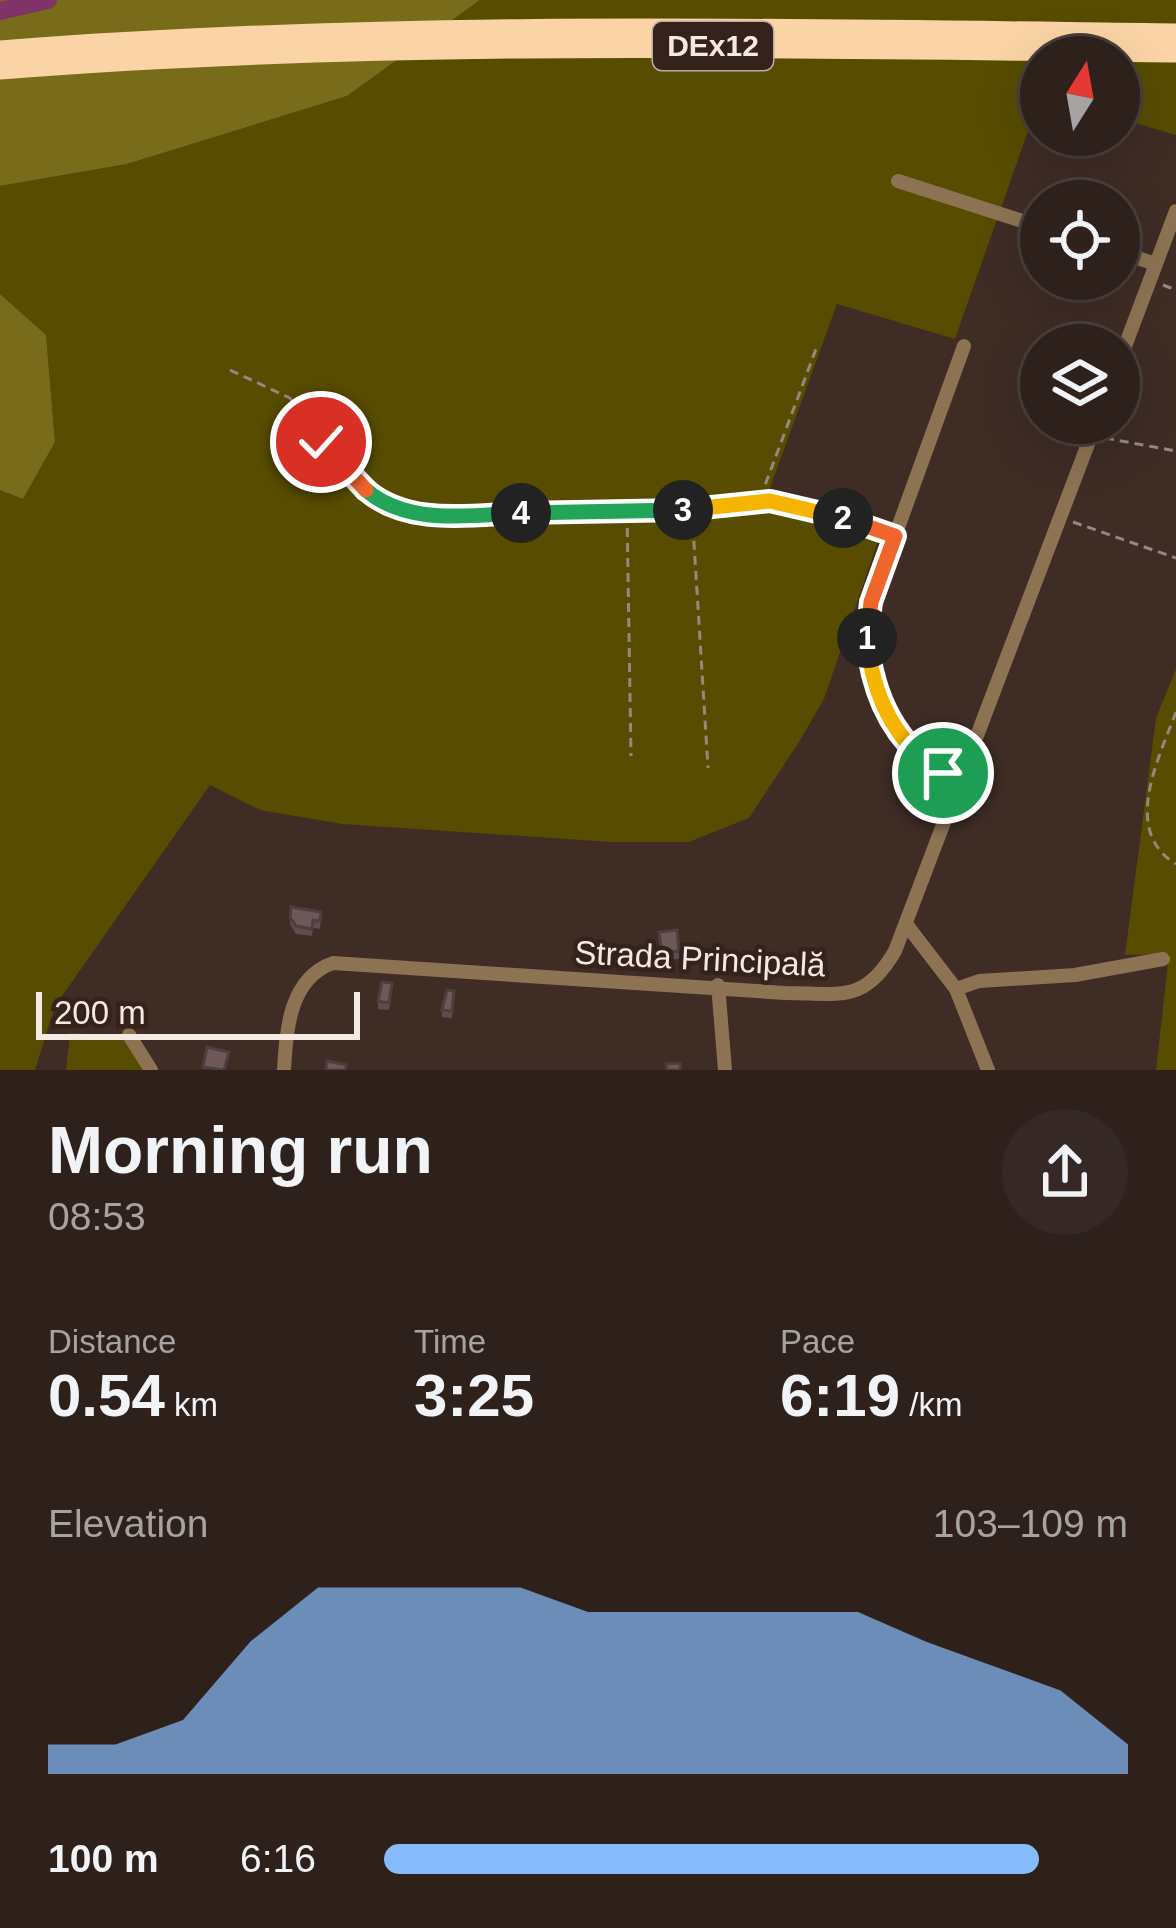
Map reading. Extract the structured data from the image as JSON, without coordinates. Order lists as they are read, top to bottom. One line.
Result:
{"streets":{"highway":["DEx12"],"street":["Strada Principală"]},"scale_bar":"200 m","north":"top","page":{"pins":["3","4","2","1"],"scale":"200 m","heading":["Morning run","08:53"],"stats":[["Distance","0.54 km"],["Time","3:25"],["Pace","6:19 /km"]],"chart":["Elevation","103–109 m"],"list":[{"name":"100 m","note":"6:16"}]}}
